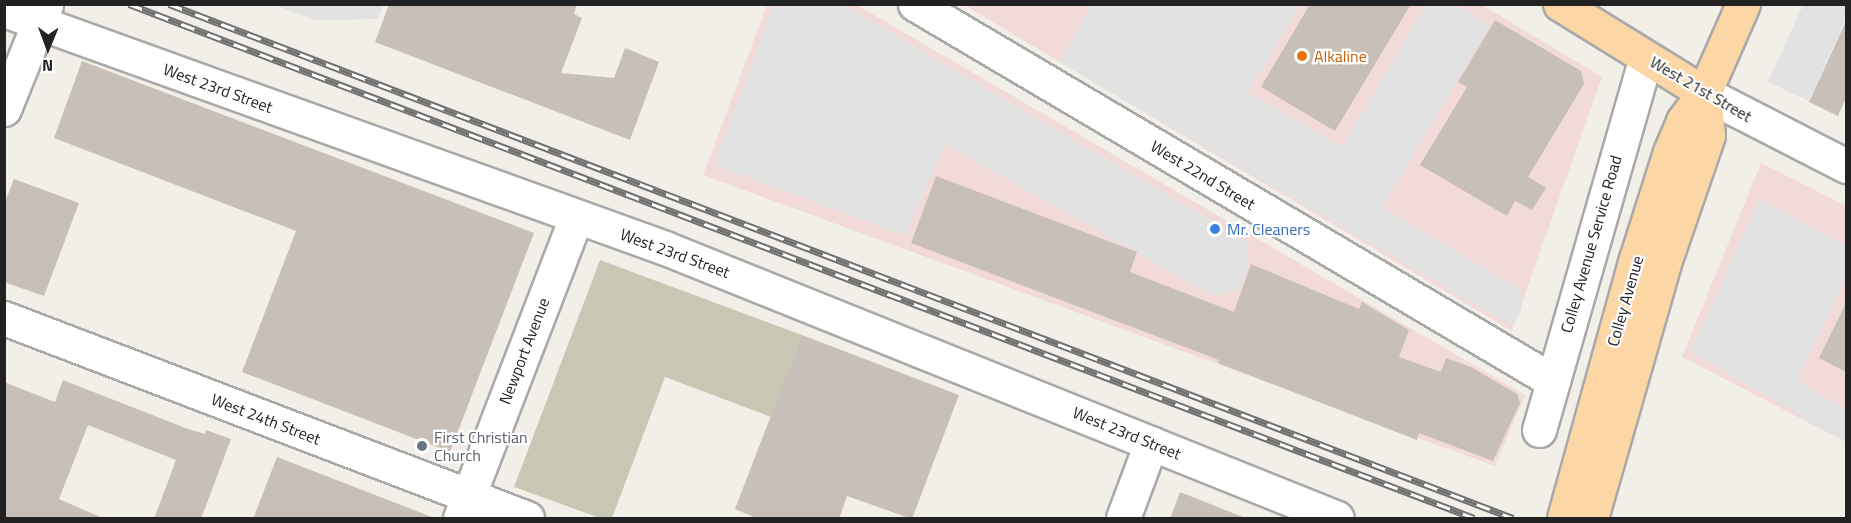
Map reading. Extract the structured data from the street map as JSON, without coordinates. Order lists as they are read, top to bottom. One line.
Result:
{"streets":{"main road":["West 21st Street","Colley Avenue"],"street":["West 23rd Street","West 22nd Street","Colley Avenue Service Road","Newport Avenue","West 24th Street"]},"crossings":[["West 23rd Street","Newport Avenue"],["West 21st Street","Colley Avenue Service Road"],["West 21st Street","Colley Avenue"],["West 22nd Street","Colley Avenue Service Road"],["Newport Avenue","West 24th Street"]],"places":["Alkaline","Mr. Cleaners","First Christian Church"],"north":"bottom"}
